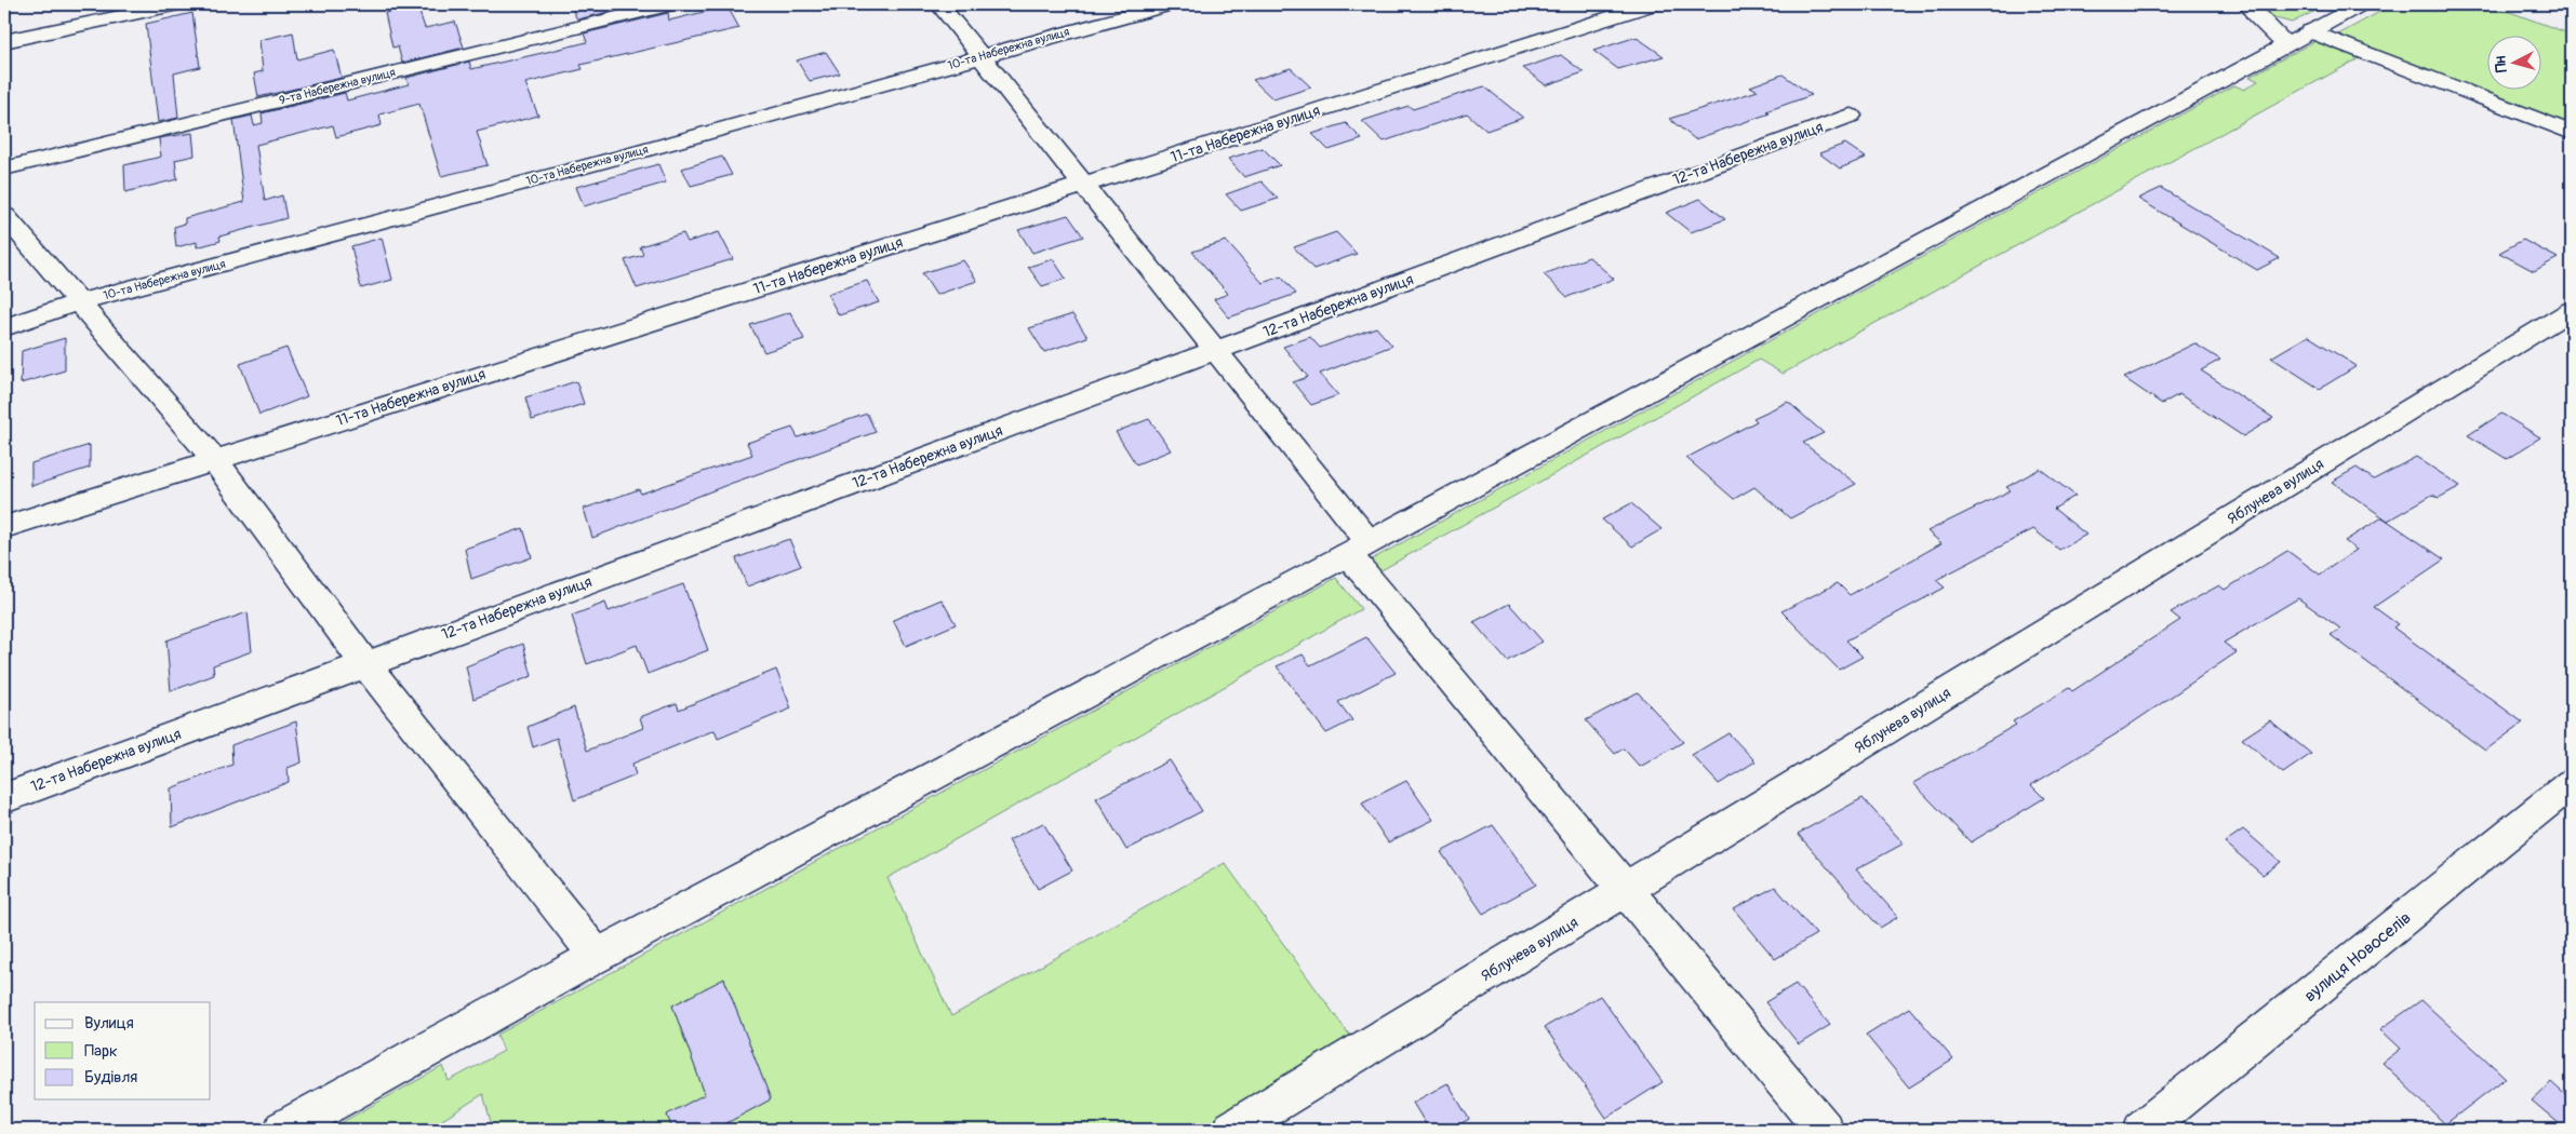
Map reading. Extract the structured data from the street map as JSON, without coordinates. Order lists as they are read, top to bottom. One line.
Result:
{"streets":{"street":["10-та Набережна вулиця","9-та Набережна вулиця","11-та Набережна вулиця","12-та Набережна вулиця","Яблунева вулиця","вулиця Новоселів"]},"legend":["Вулиця","Парк","Будівля"],"north":"left"}
